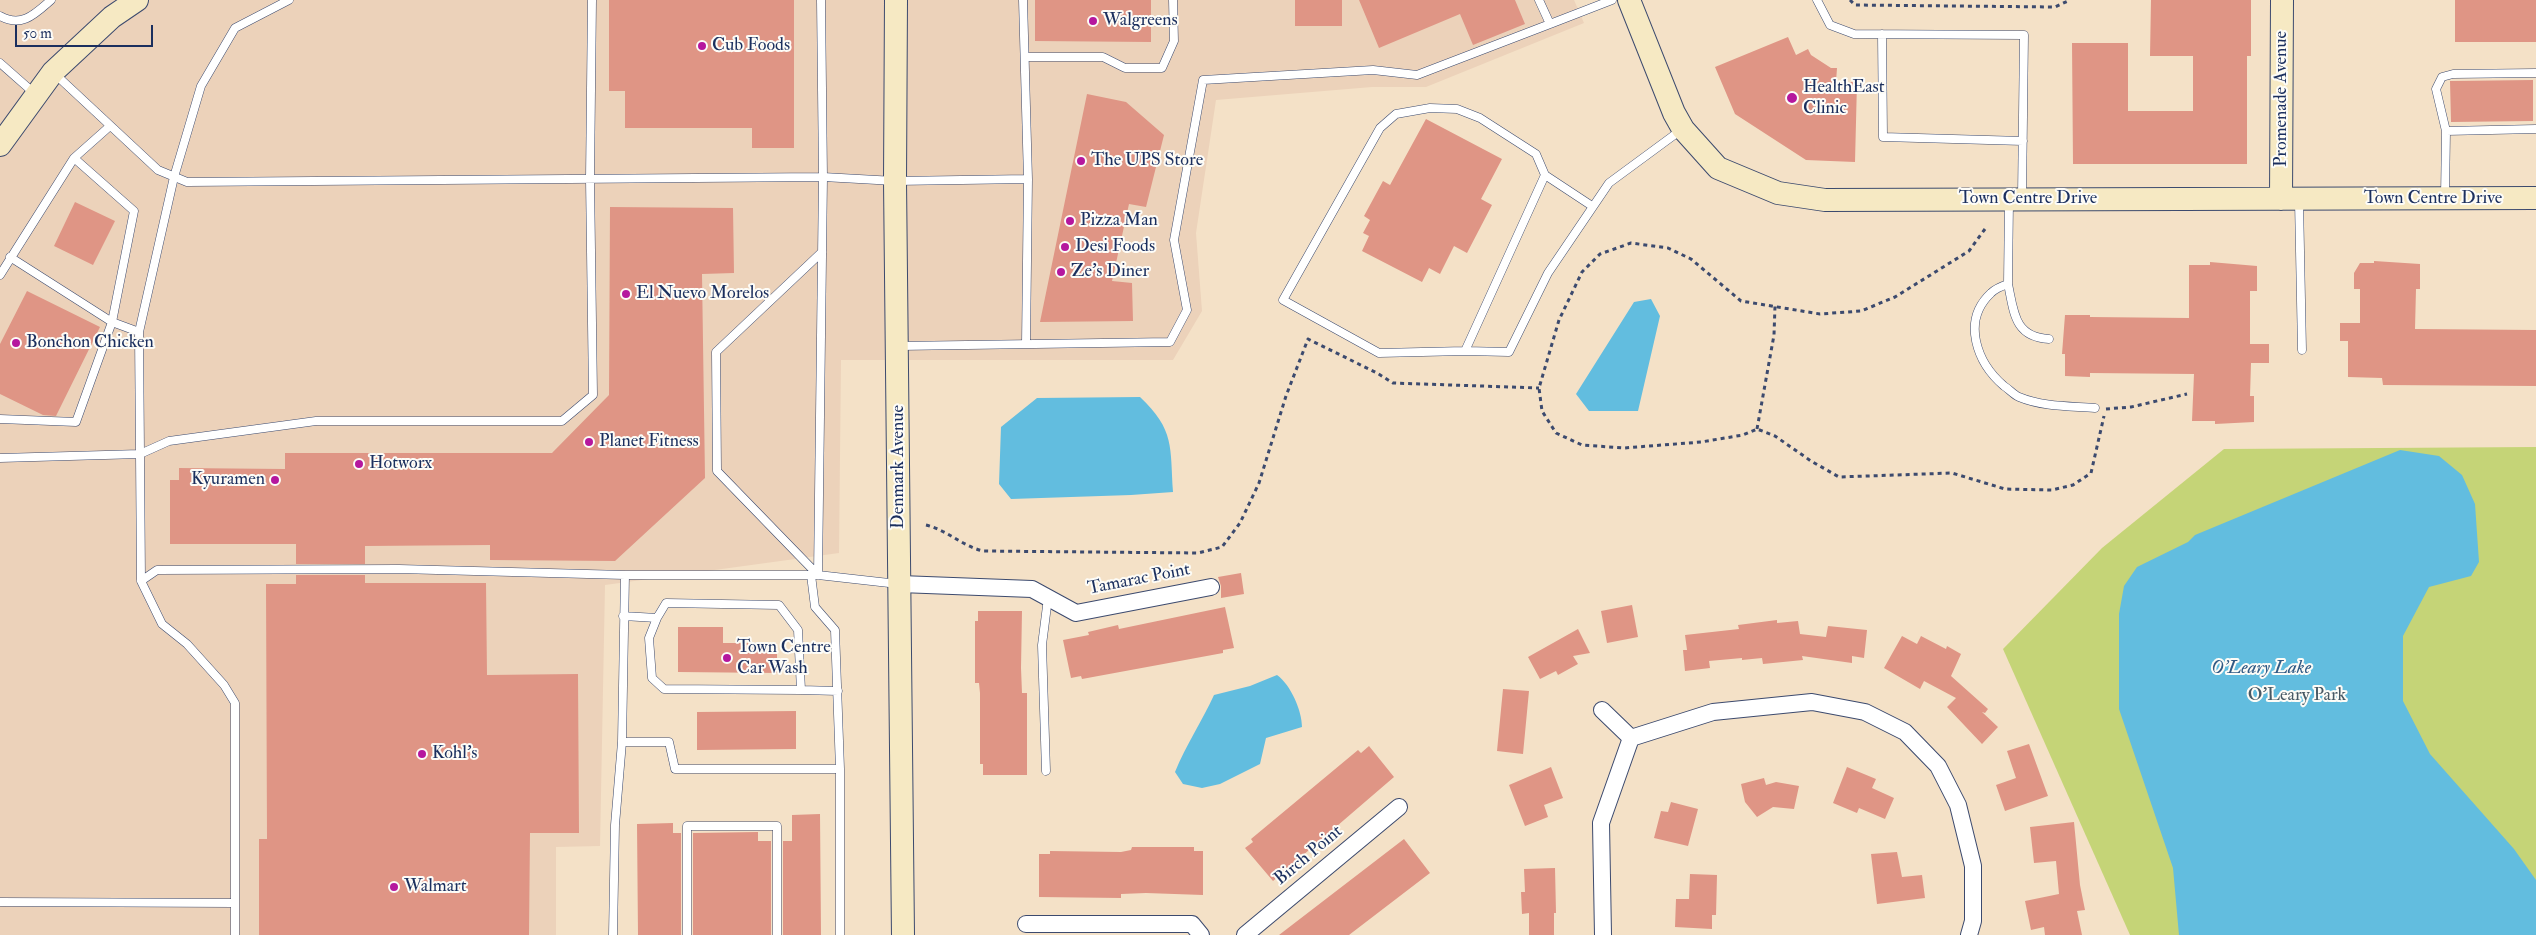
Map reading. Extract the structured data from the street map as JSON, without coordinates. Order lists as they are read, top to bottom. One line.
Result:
{"streets":{"street":["Promenade Avenue","Town Centre Drive","Denmark Avenue","Tamarac Point","Birch Point"]},"crossings":[["Promenade Avenue","Town Centre Drive"],["Denmark Avenue","Tamarac Point"]],"water":["O'Leary Lake"],"parks":["O'Leary Park"],"places":["Walgreens","Cub Foods","HealthEast Clinic","The UPS Store","Pizza Man","Desi Foods","Ze's Diner","El Nuevo Morelos","Bonchon Chicken","Planet Fitness","Hotworx","Kyuramen","Town Centre Car Wash","Kohl's","Walmart"],"scale_bar":"50 m"}
